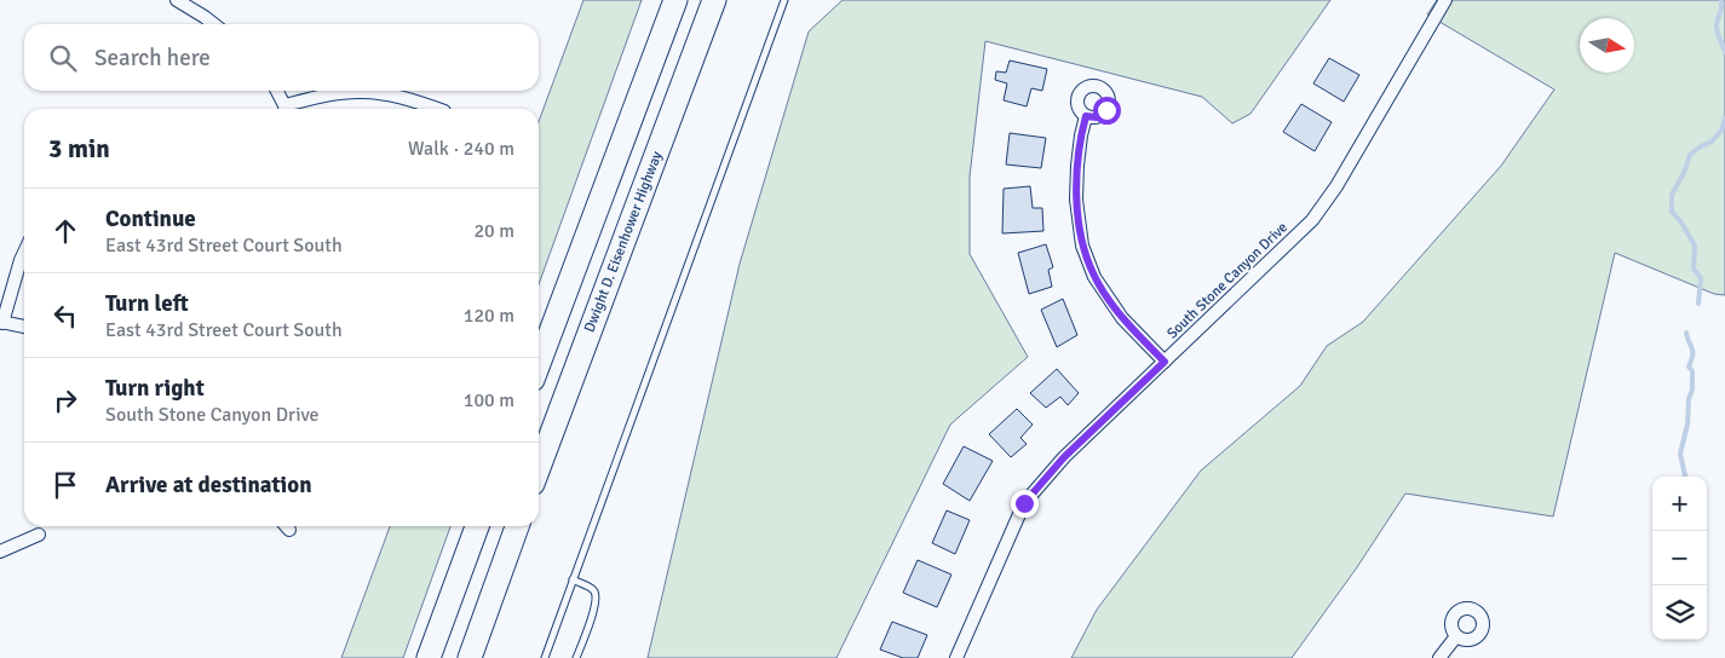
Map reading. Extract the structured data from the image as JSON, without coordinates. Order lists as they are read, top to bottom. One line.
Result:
{"streets":{"highway":["Dwight D. Eisenhower Highway"],"street":["South Stone Canyon Drive"]},"north":"right","page":{"search":"Search here","heading":["3 min","Walk · 240 m"],"list":[["Continue","East 43rd Street Court South","20 m"],["Turn left","East 43rd Street Court South","120 m"],["Turn right","South Stone Canyon Drive","100 m"],"Arrive at destination"],"map_buttons":["+","−"]}}
